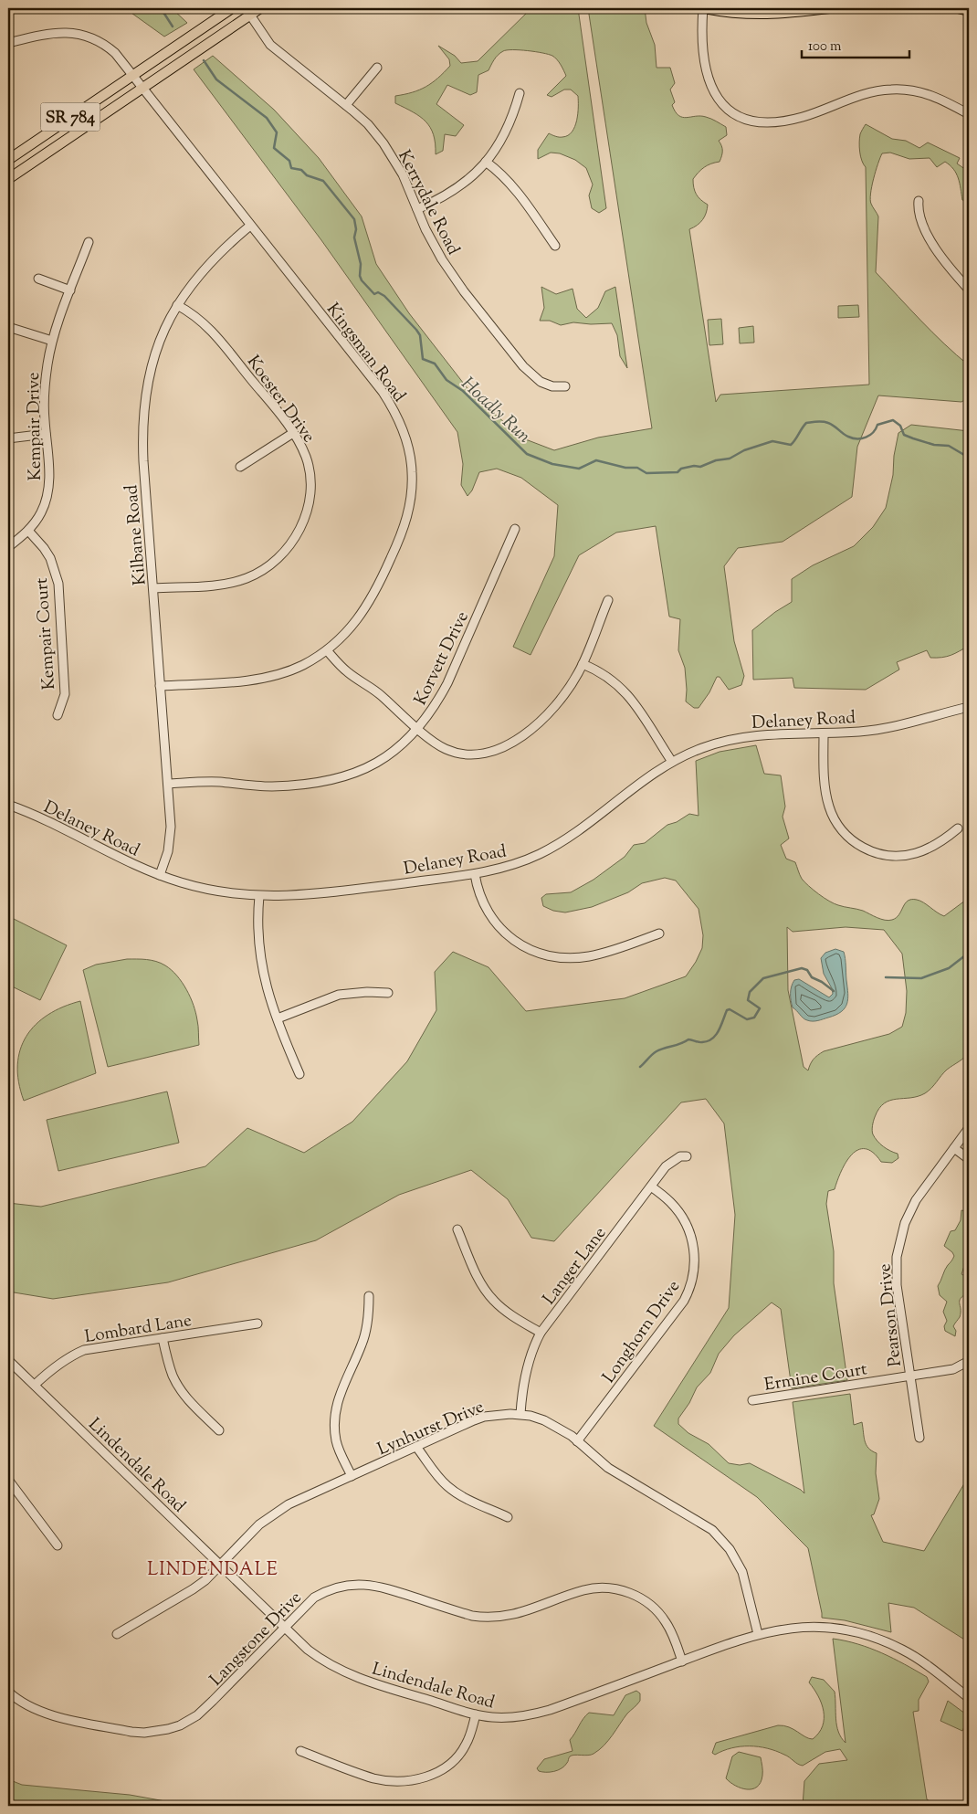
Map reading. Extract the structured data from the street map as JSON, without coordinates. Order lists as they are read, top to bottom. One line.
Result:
{"streets":{"main road":["SR 784"],"street":["Kerrydale Road","Kingsman Road","Koester Drive","Kempair Drive","Kilbane Road","Kempair Court","Korvett Drive","Delaney Road","Langer Lane","Pearson Drive","Lombard Lane","Longhorn Drive","Ermine Court","Lynhurst Drive","Lindendale Road","Langstone Drive"]},"crossings":[["SR 784","Kerrydale Road"],["SR 784","Kingsman Road"],["Kingsman Road","Kilbane Road"],["Koester Drive","Kilbane Road"],["Kempair Drive","Kempair Court"],["Kilbane Road","Korvett Drive"],["Kilbane Road","Delaney Road"],["Langer Lane","Longhorn Drive"],["Langer Lane","Lynhurst Drive"],["Pearson Drive","Ermine Court"],["Lombard Lane","Lindendale Road"],["Longhorn Drive","Lynhurst Drive"],["Lynhurst Drive","Lindendale Road"],["Lindendale Road","Langstone Drive"]],"districts":["LINDENDALE"],"water":["Hoadly Run"],"scale_bar":"100 m"}
